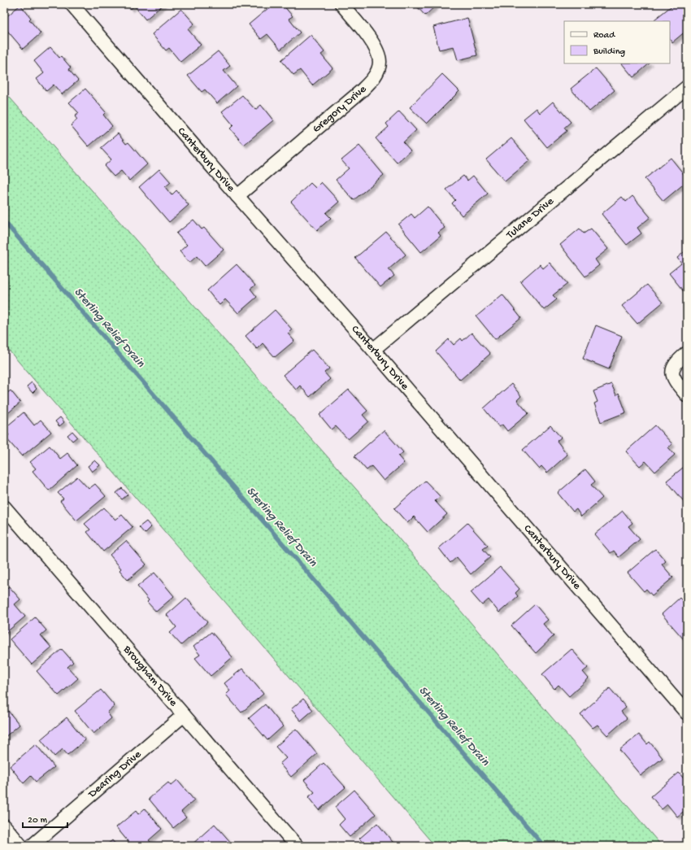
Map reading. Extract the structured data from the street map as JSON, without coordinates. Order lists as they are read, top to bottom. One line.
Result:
{"streets":{"street":["Gregory Drive","Canterbury Drive","Tulane Drive","Brougham Drive","Dearing Drive"]},"crossings":[["Gregory Drive","Canterbury Drive"],["Canterbury Drive","Tulane Drive"],["Brougham Drive","Dearing Drive"]],"water":["Sterling Relief Drain"],"legend":["Road","Building"],"scale_bar":"20 m"}
